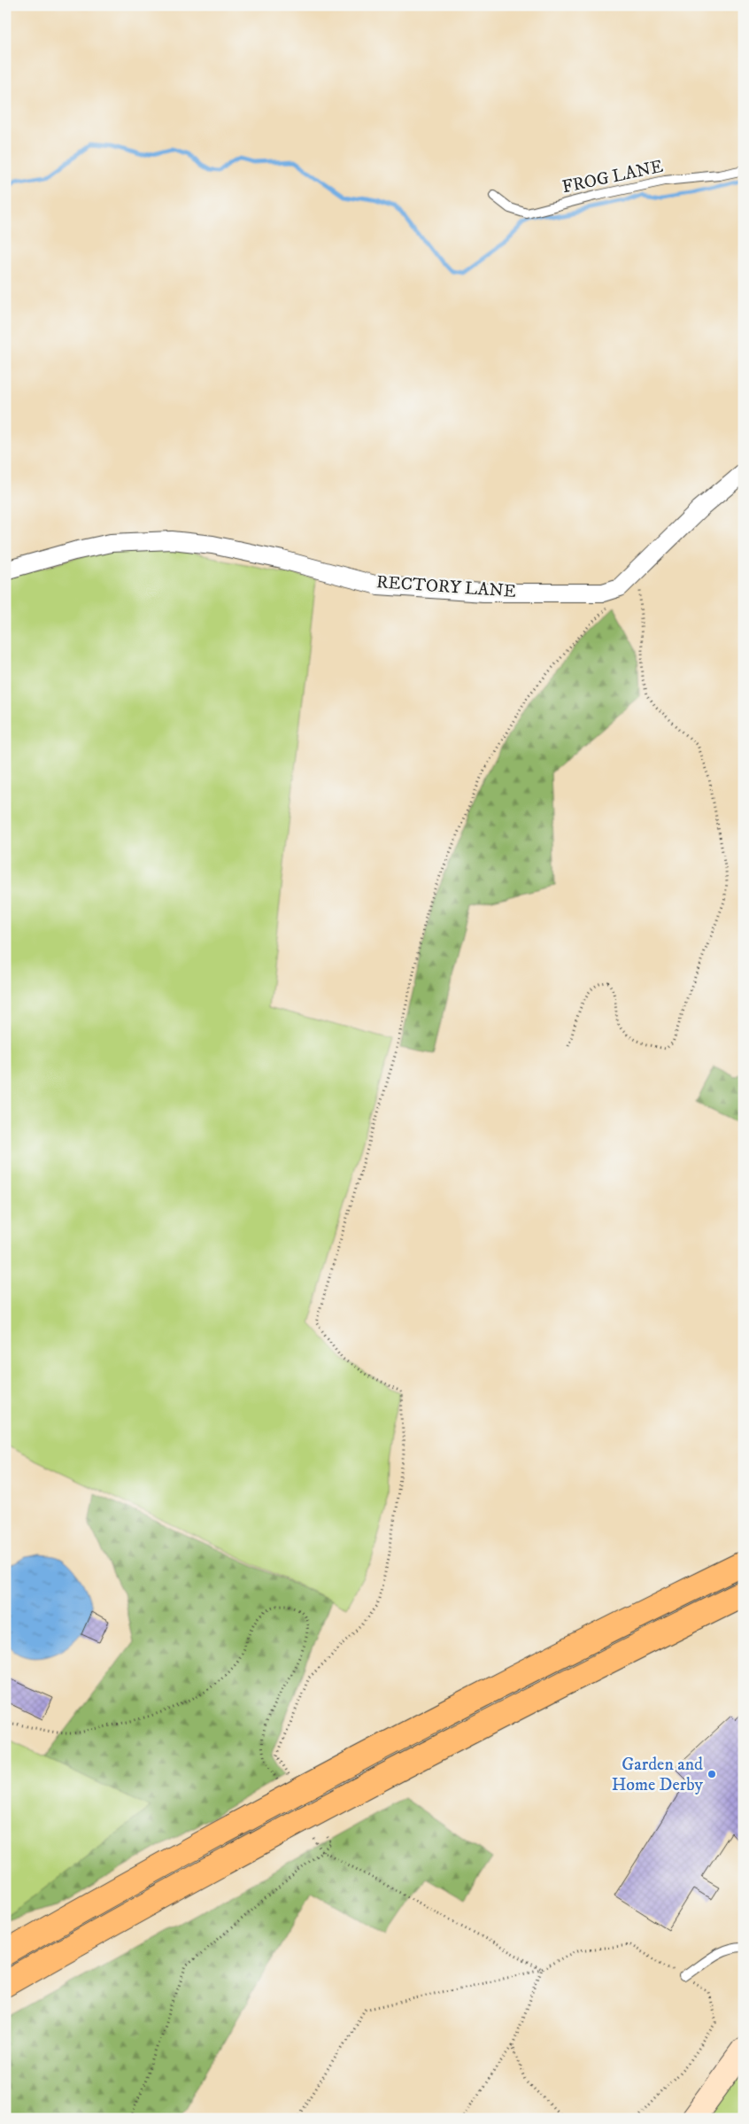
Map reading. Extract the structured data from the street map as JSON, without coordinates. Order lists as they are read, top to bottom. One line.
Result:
{"streets":{"street":["RECTORY LANE"],"lane":["FROG LANE"]},"places":["Garden and Home Derby"]}
